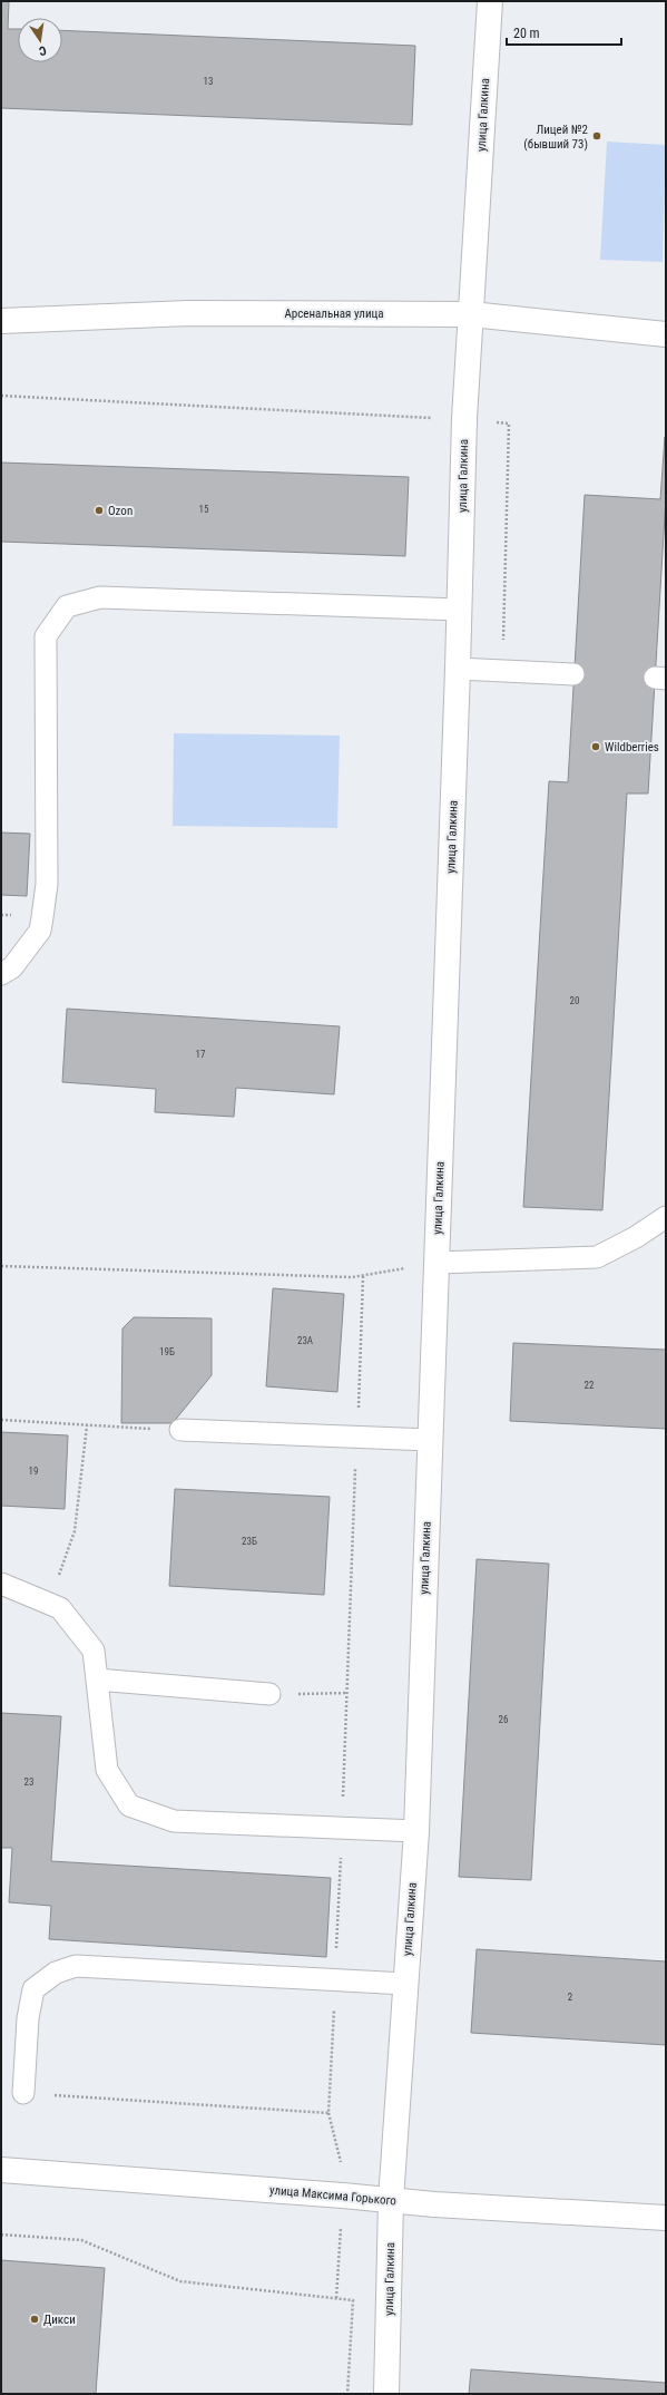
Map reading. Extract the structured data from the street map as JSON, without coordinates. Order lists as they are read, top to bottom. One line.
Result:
{"streets":{"street":["улица Галкина","Арсенальная улица","улица Максима Горького"]},"crossings":[["улица Галкина","Арсенальная улица"],["улица Галкина","улица Максима Горького"]],"places":["Лицей №2 (бывший 73)","Ozon","Wildberries","Дикси"],"house_numbers":["13","15","20","17","23А","19Б","22","19","23Б","26","23","2"],"scale_bar":"20 m","north":"bottom"}
